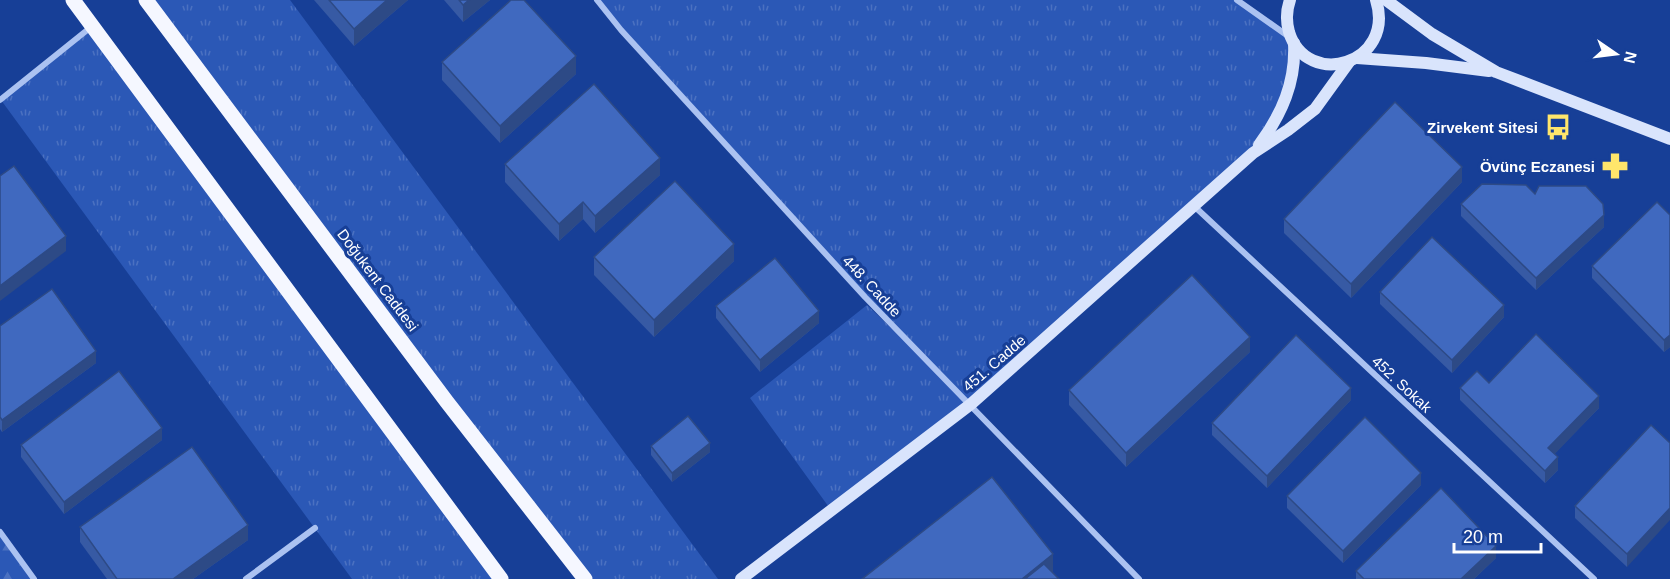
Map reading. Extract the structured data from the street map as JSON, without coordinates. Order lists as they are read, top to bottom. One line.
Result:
{"streets":{"main road":["Doğukent Caddesi"],"street":["448. Cadde","451. Cadde","452. Sokak"]},"crossings":[["448. Cadde","451. Cadde"],["451. Cadde","452. Sokak"]],"places":{"bus stop":["Zirvekent Sitesi"],"pharmacy":["Övünç Eczanesi"]},"scale_bar":"20 m","north":"right"}
